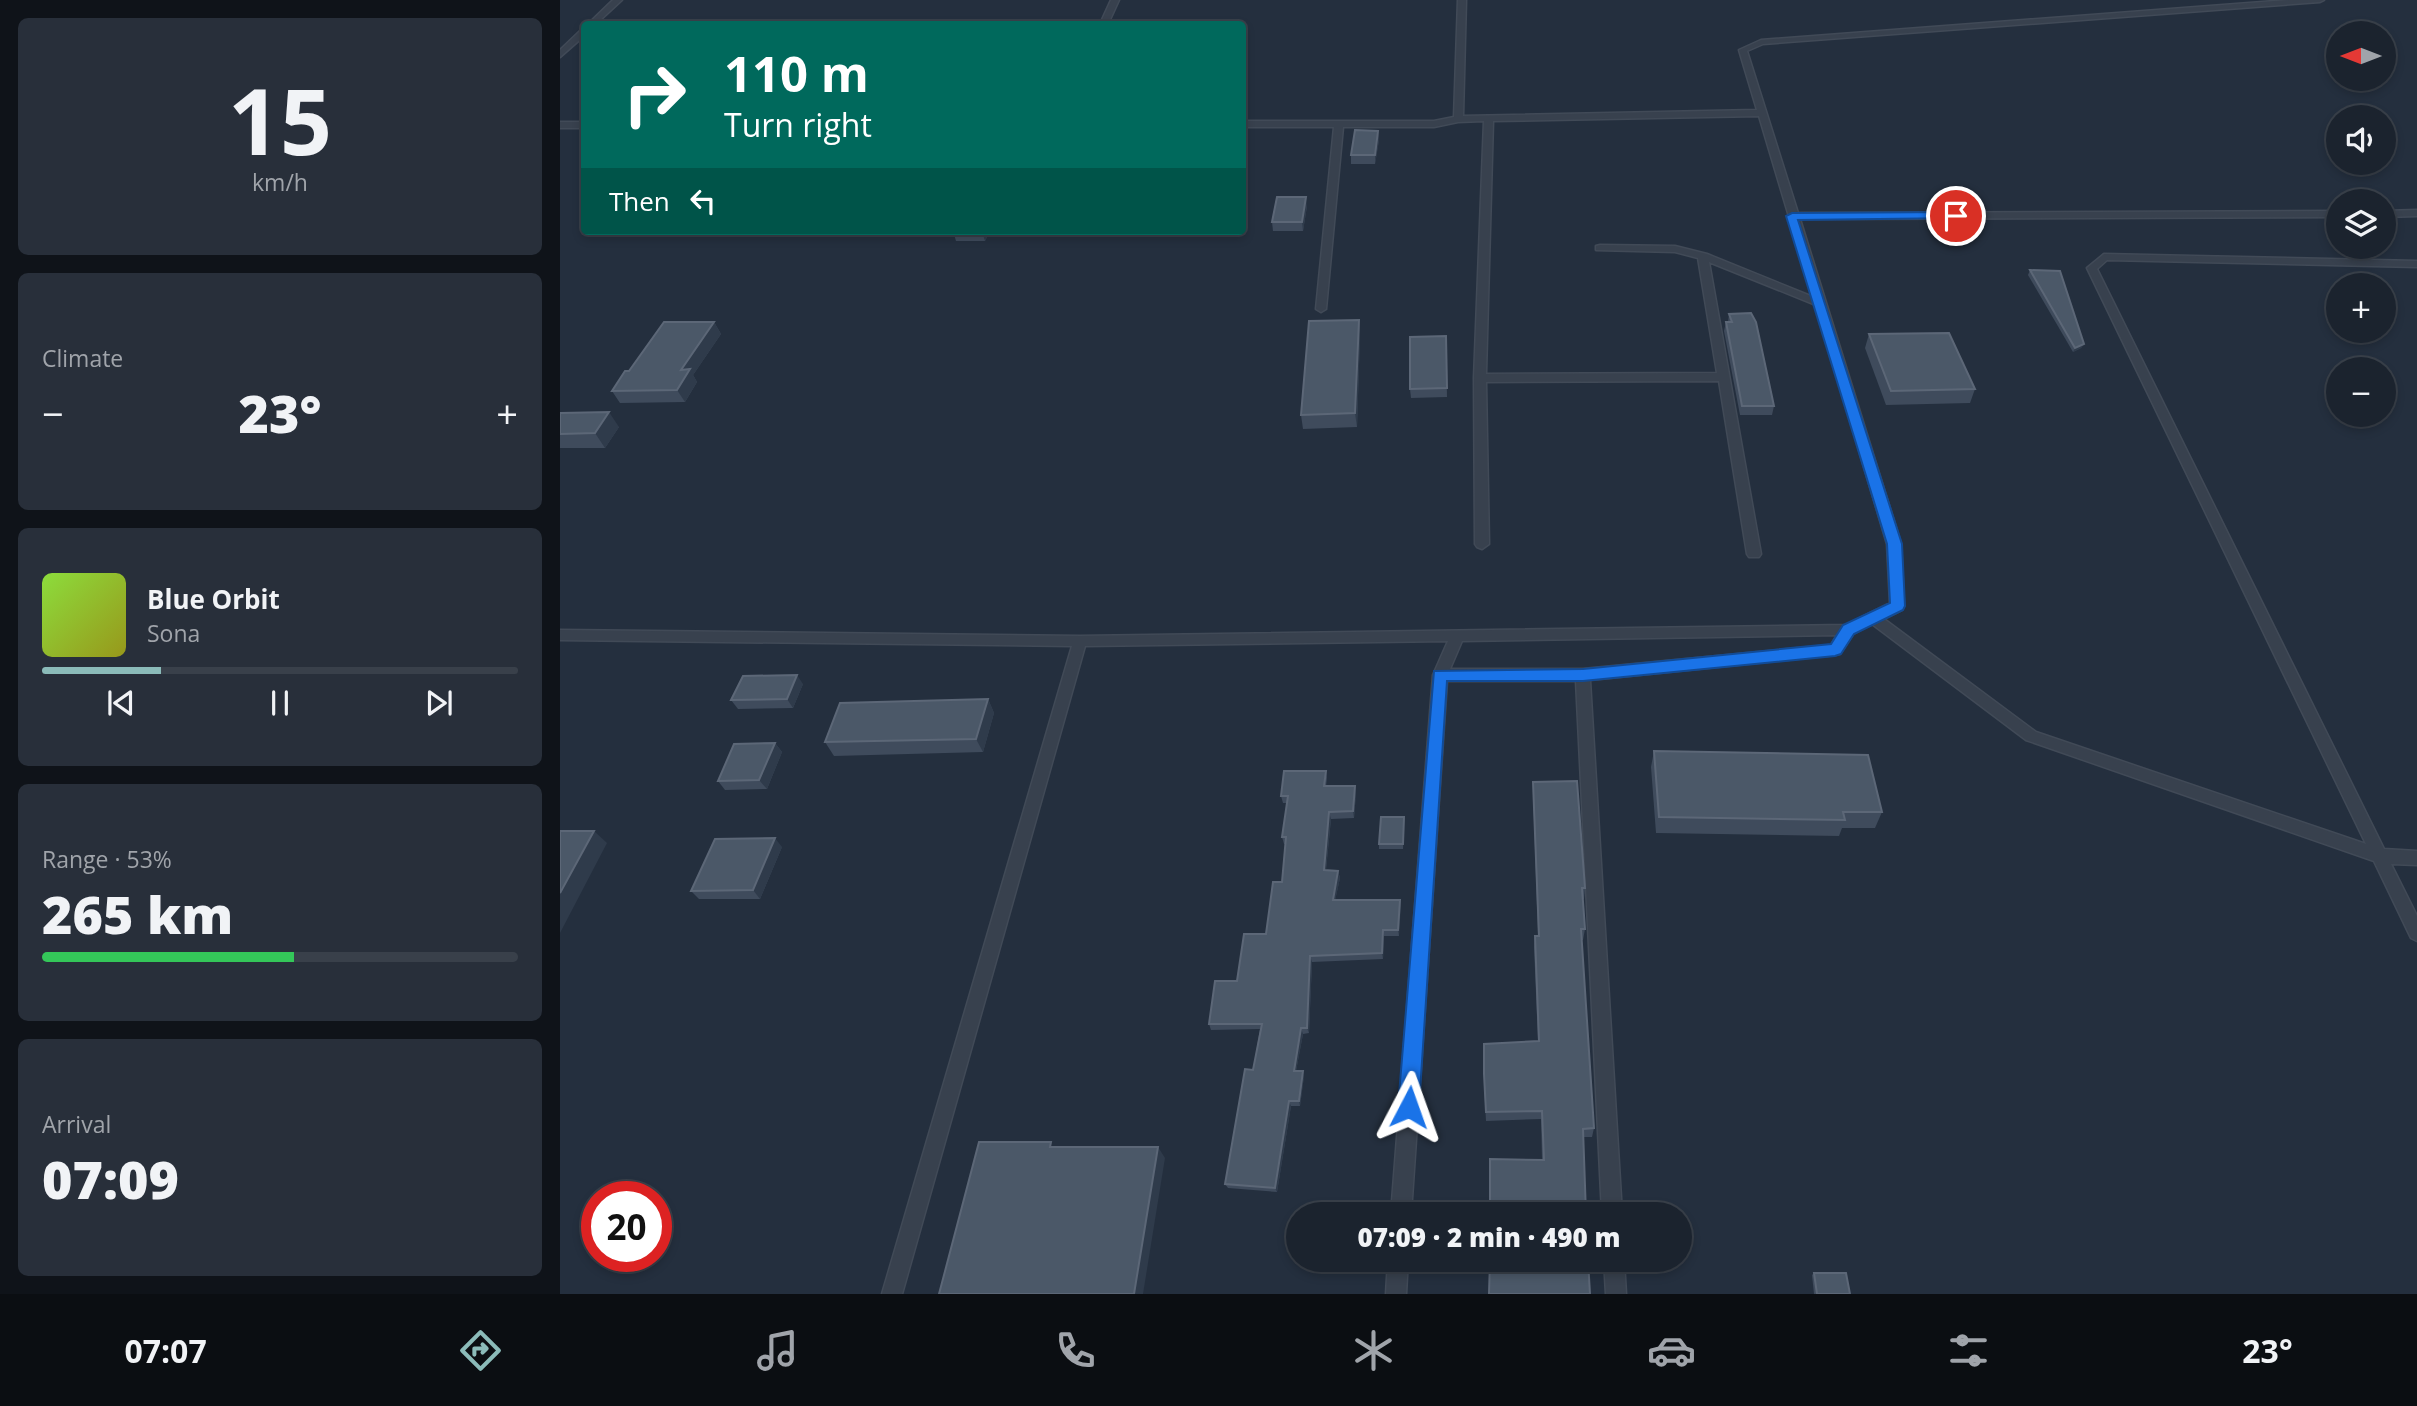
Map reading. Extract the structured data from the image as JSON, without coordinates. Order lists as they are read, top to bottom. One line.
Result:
{"north":"left","page":{"tile":[["15","km/h"],"Climate",["Range · 53%","265 km"],["Arrival","07:09"]],"map_buttons":["+","−"],"turn":["110 m","Turn right"],"then":"Then","heat":["−","23°","+"],"song":["Blue Orbit","Sona"],"limit":"20","trip":"07:09 · 2 min · 490 m","tabs":["07:07","23°"]}}
